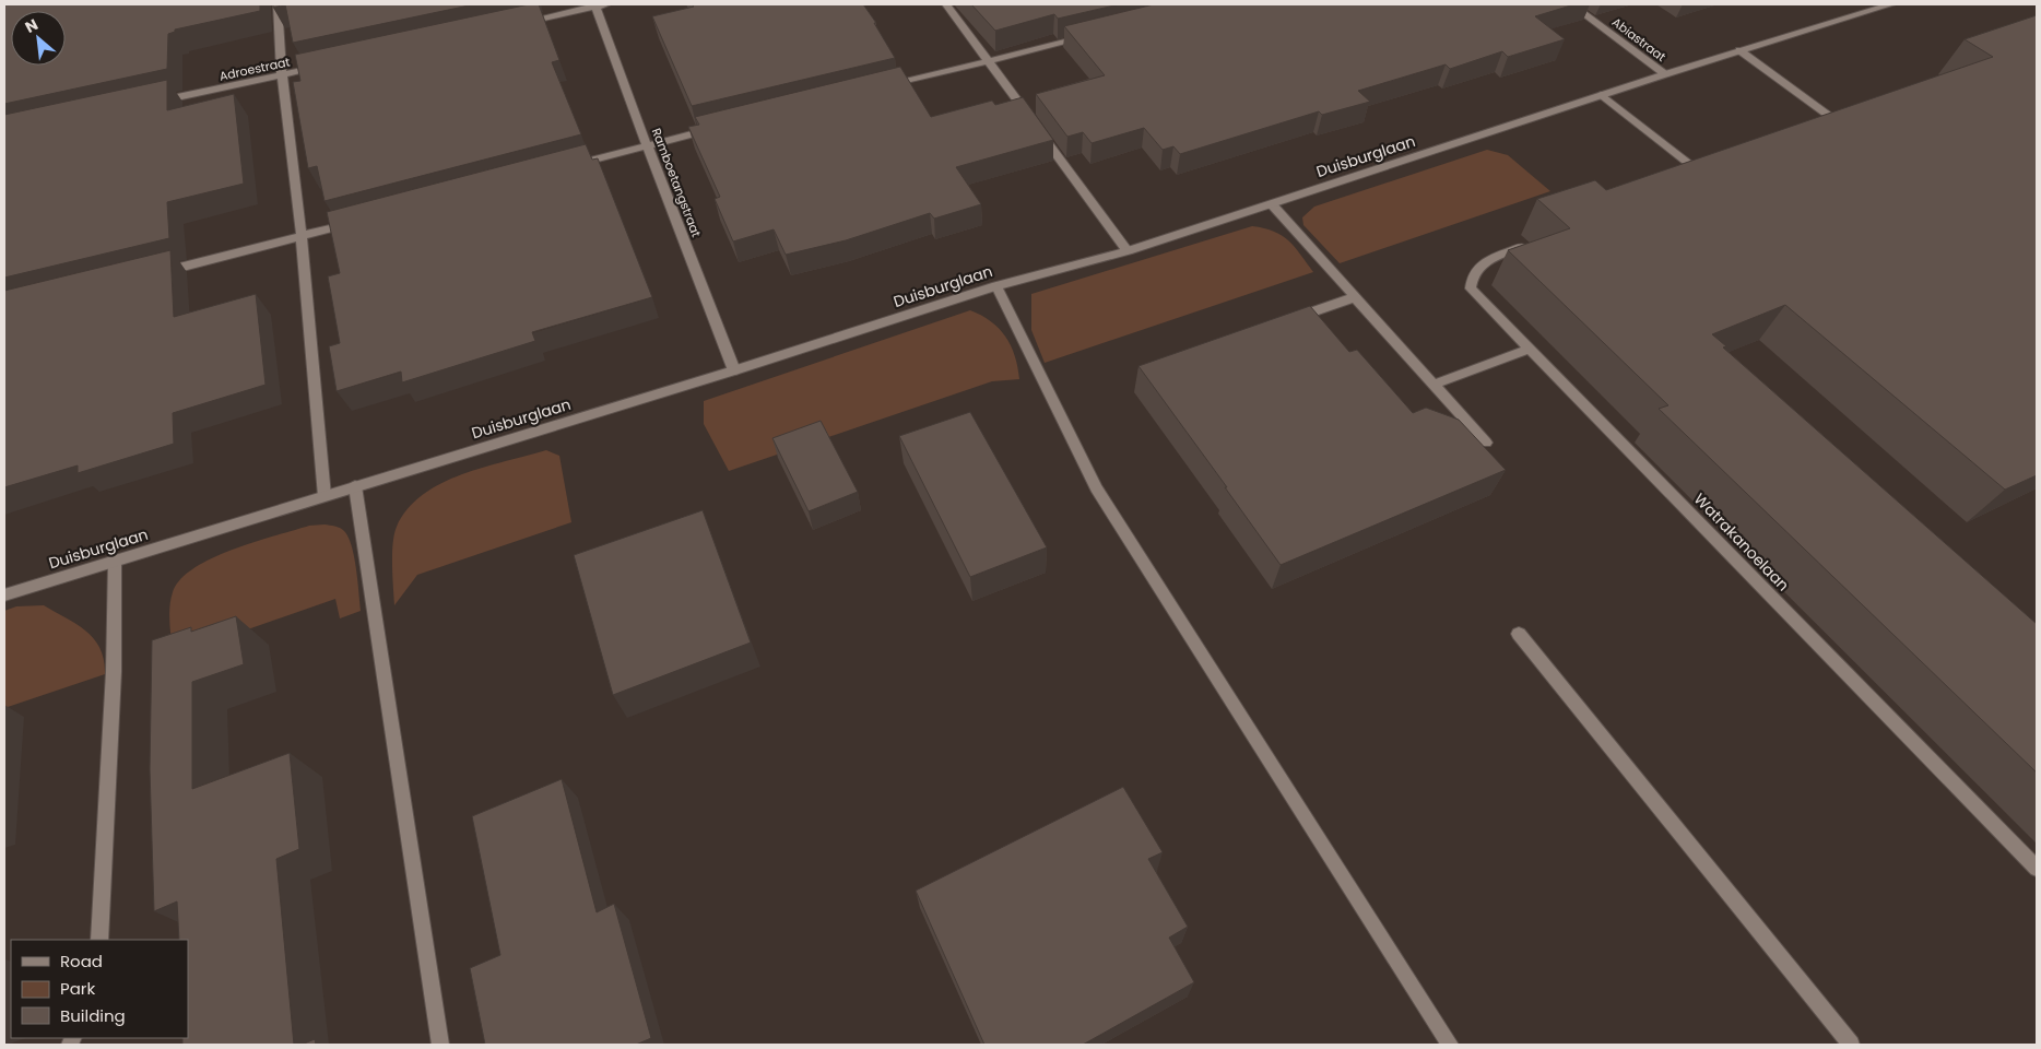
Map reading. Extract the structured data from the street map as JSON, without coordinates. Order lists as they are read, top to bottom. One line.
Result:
{"streets":{"street":["Abiastraat","Adroestraat","Duisburglaan","Ramboetangstraat","Watrakanoelaan"]},"crossings":[["Abiastraat","Duisburglaan"],["Duisburglaan","Ramboetangstraat"]],"legend":["Road","Park","Building"],"north":"top left"}
